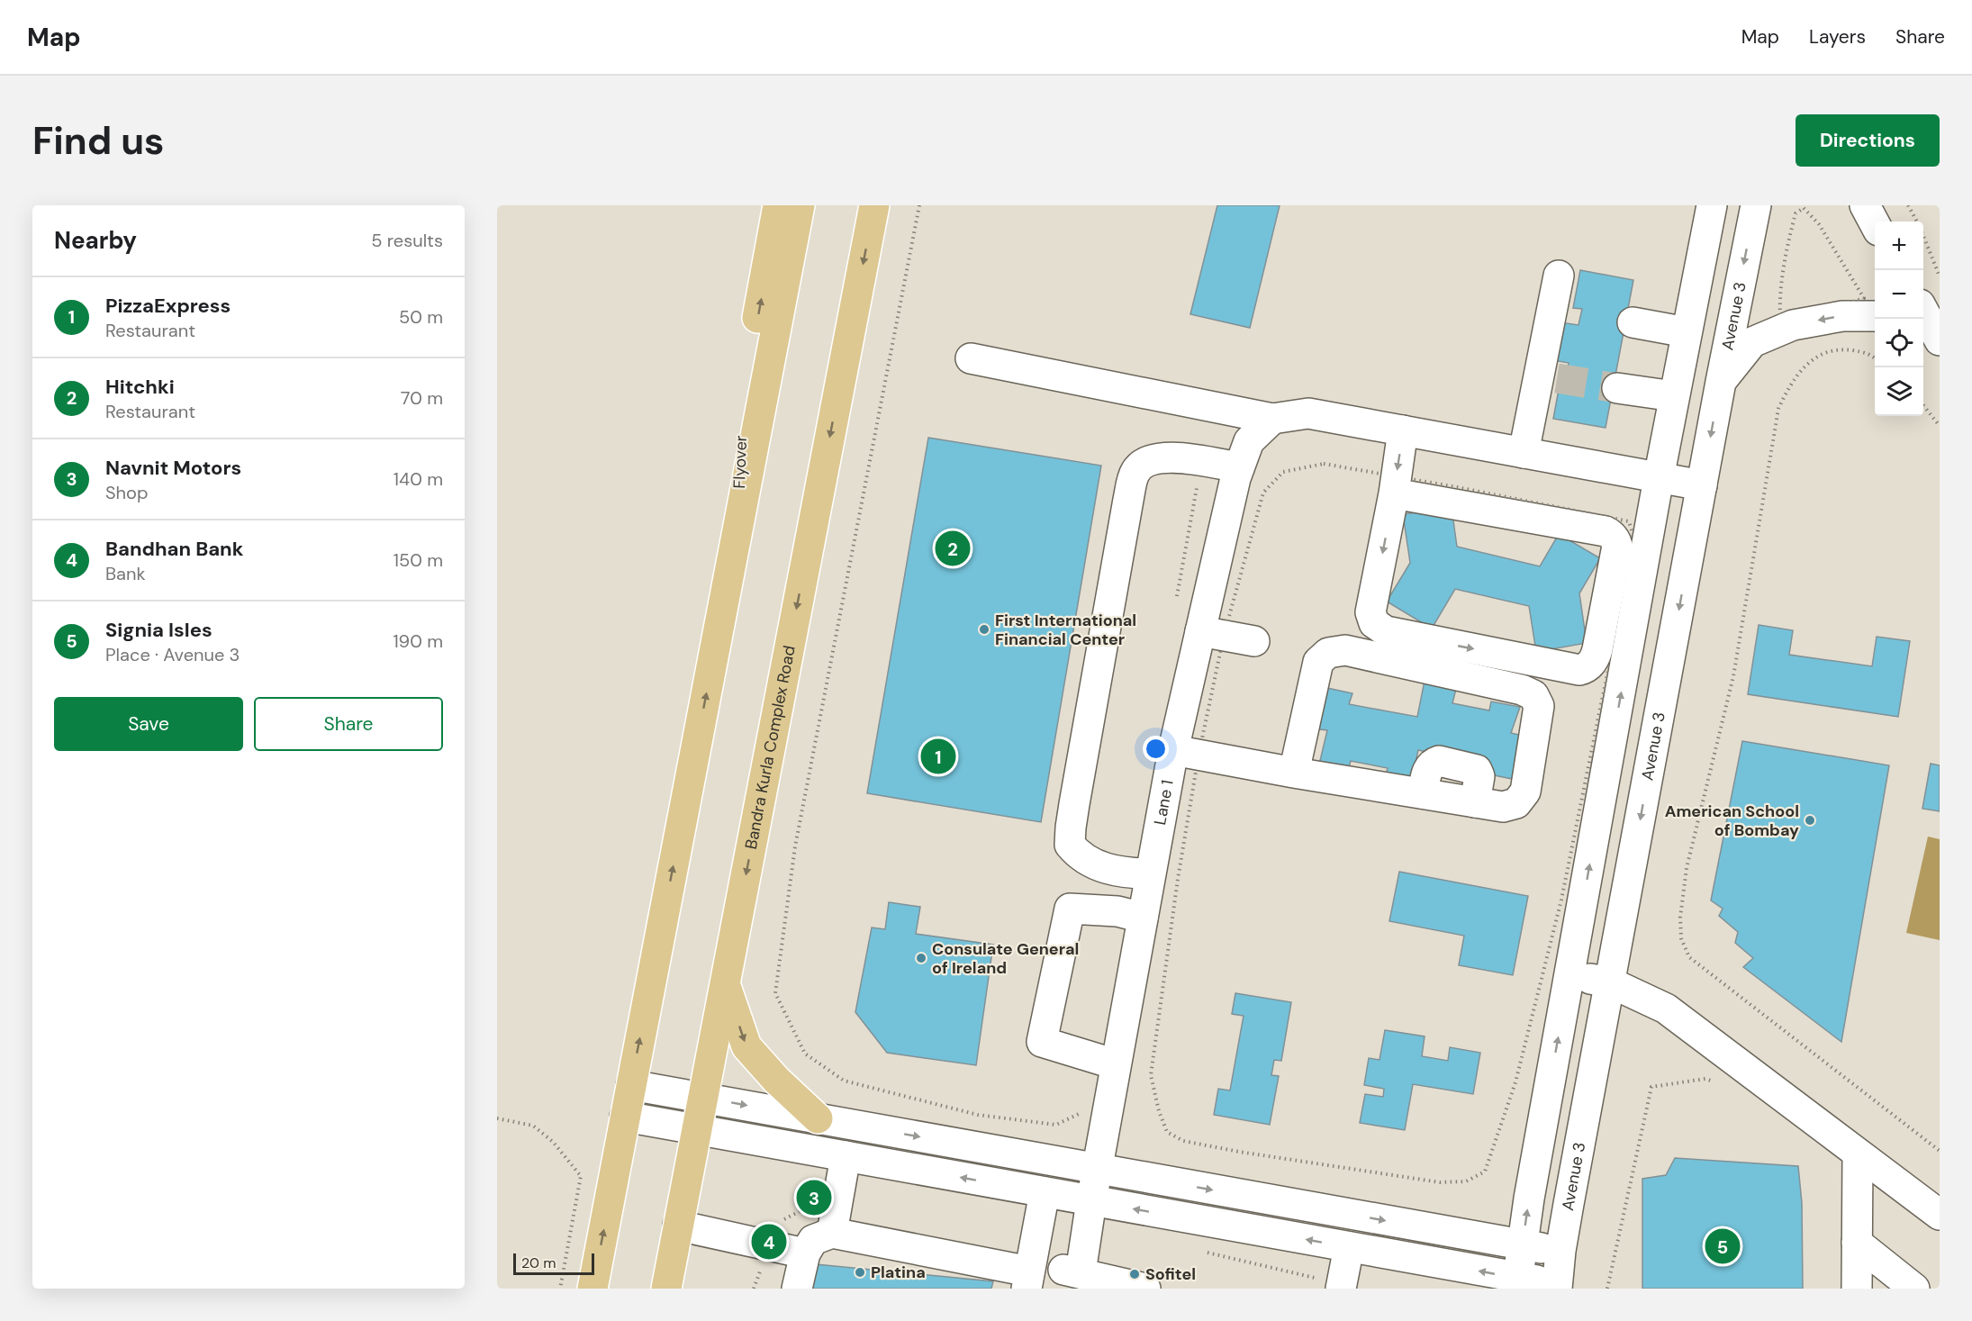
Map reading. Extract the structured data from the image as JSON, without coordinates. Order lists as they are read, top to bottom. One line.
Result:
{"streets":{"main road":["Flyover","Bandra Kurla Complex Road"],"street":["Avenue 3","Lane 1"]},"places":["First International Financial Center","American School of Bombay","Consulate General of Ireland","Platina","Sofitel"],"scale_bar":"20 m","page":{"header":"Map","nav":["Map","Layers","Share"],"buttons":["Directions",["Save","Share"]],"title":"Find us","heading":["Nearby","5 results"],"map_buttons":["+","−"],"list":[{"mark":"1","name":"PizzaExpress","note":"Restaurant","value":"50 m"},{"mark":"2","name":"Hitchki","note":"Restaurant","value":"70 m"},{"mark":"3","name":"Navnit Motors","note":"Shop","value":"140 m"},{"mark":"4","name":"Bandhan Bank","note":"Bank","value":"150 m"},{"mark":"5","name":"Signia Isles","note":"Place · Avenue 3","value":"190 m"}],"pins":["2","1","3","4","5"],"scale":"20 m"}}
